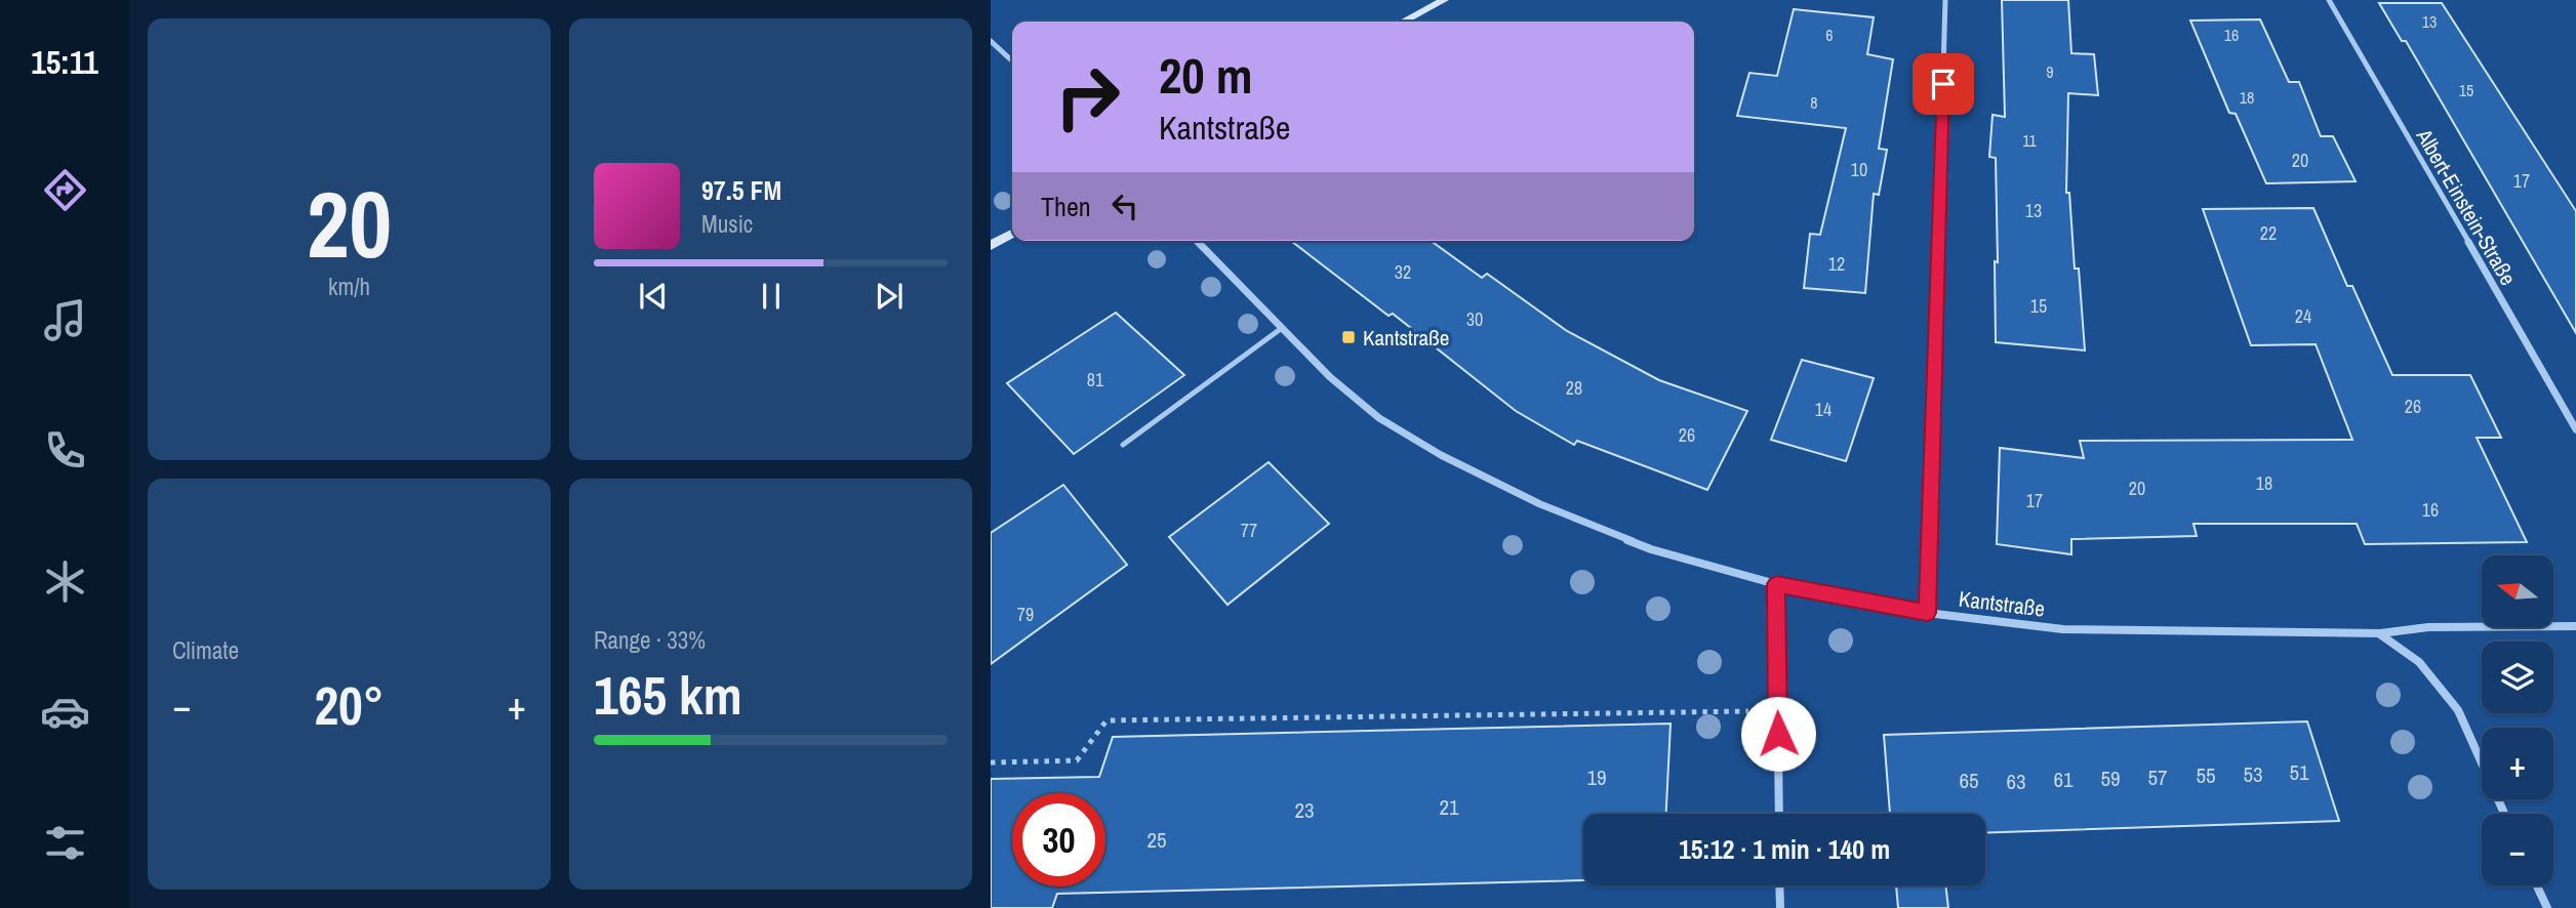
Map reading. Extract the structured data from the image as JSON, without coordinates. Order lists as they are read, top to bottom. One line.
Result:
{"streets":{"street":["Albert-Einstein-Straße","Kantstraße"]},"places":{"transit":["Kantstraße"]},"house_numbers":["13","6","16","9","15","18","8","11","20","10","17","13","22","12","32","15","24","30","81","28","26","14","26","18","20","17","16","77","79","51","53","55","19","57","59","61","65","63","21","23","25"],"north":"left","page":{"tabs":"15:11","tile":[["20","km/h"],"Climate",["Range · 33%","165 km"]],"turn":["20 m","Kantstraße"],"song":["97.5 FM","Music"],"then":"Then","map_buttons":["+","−"],"heat":["−","20°","+"],"limit":"30","trip":"15:12 · 1 min · 140 m"}}
